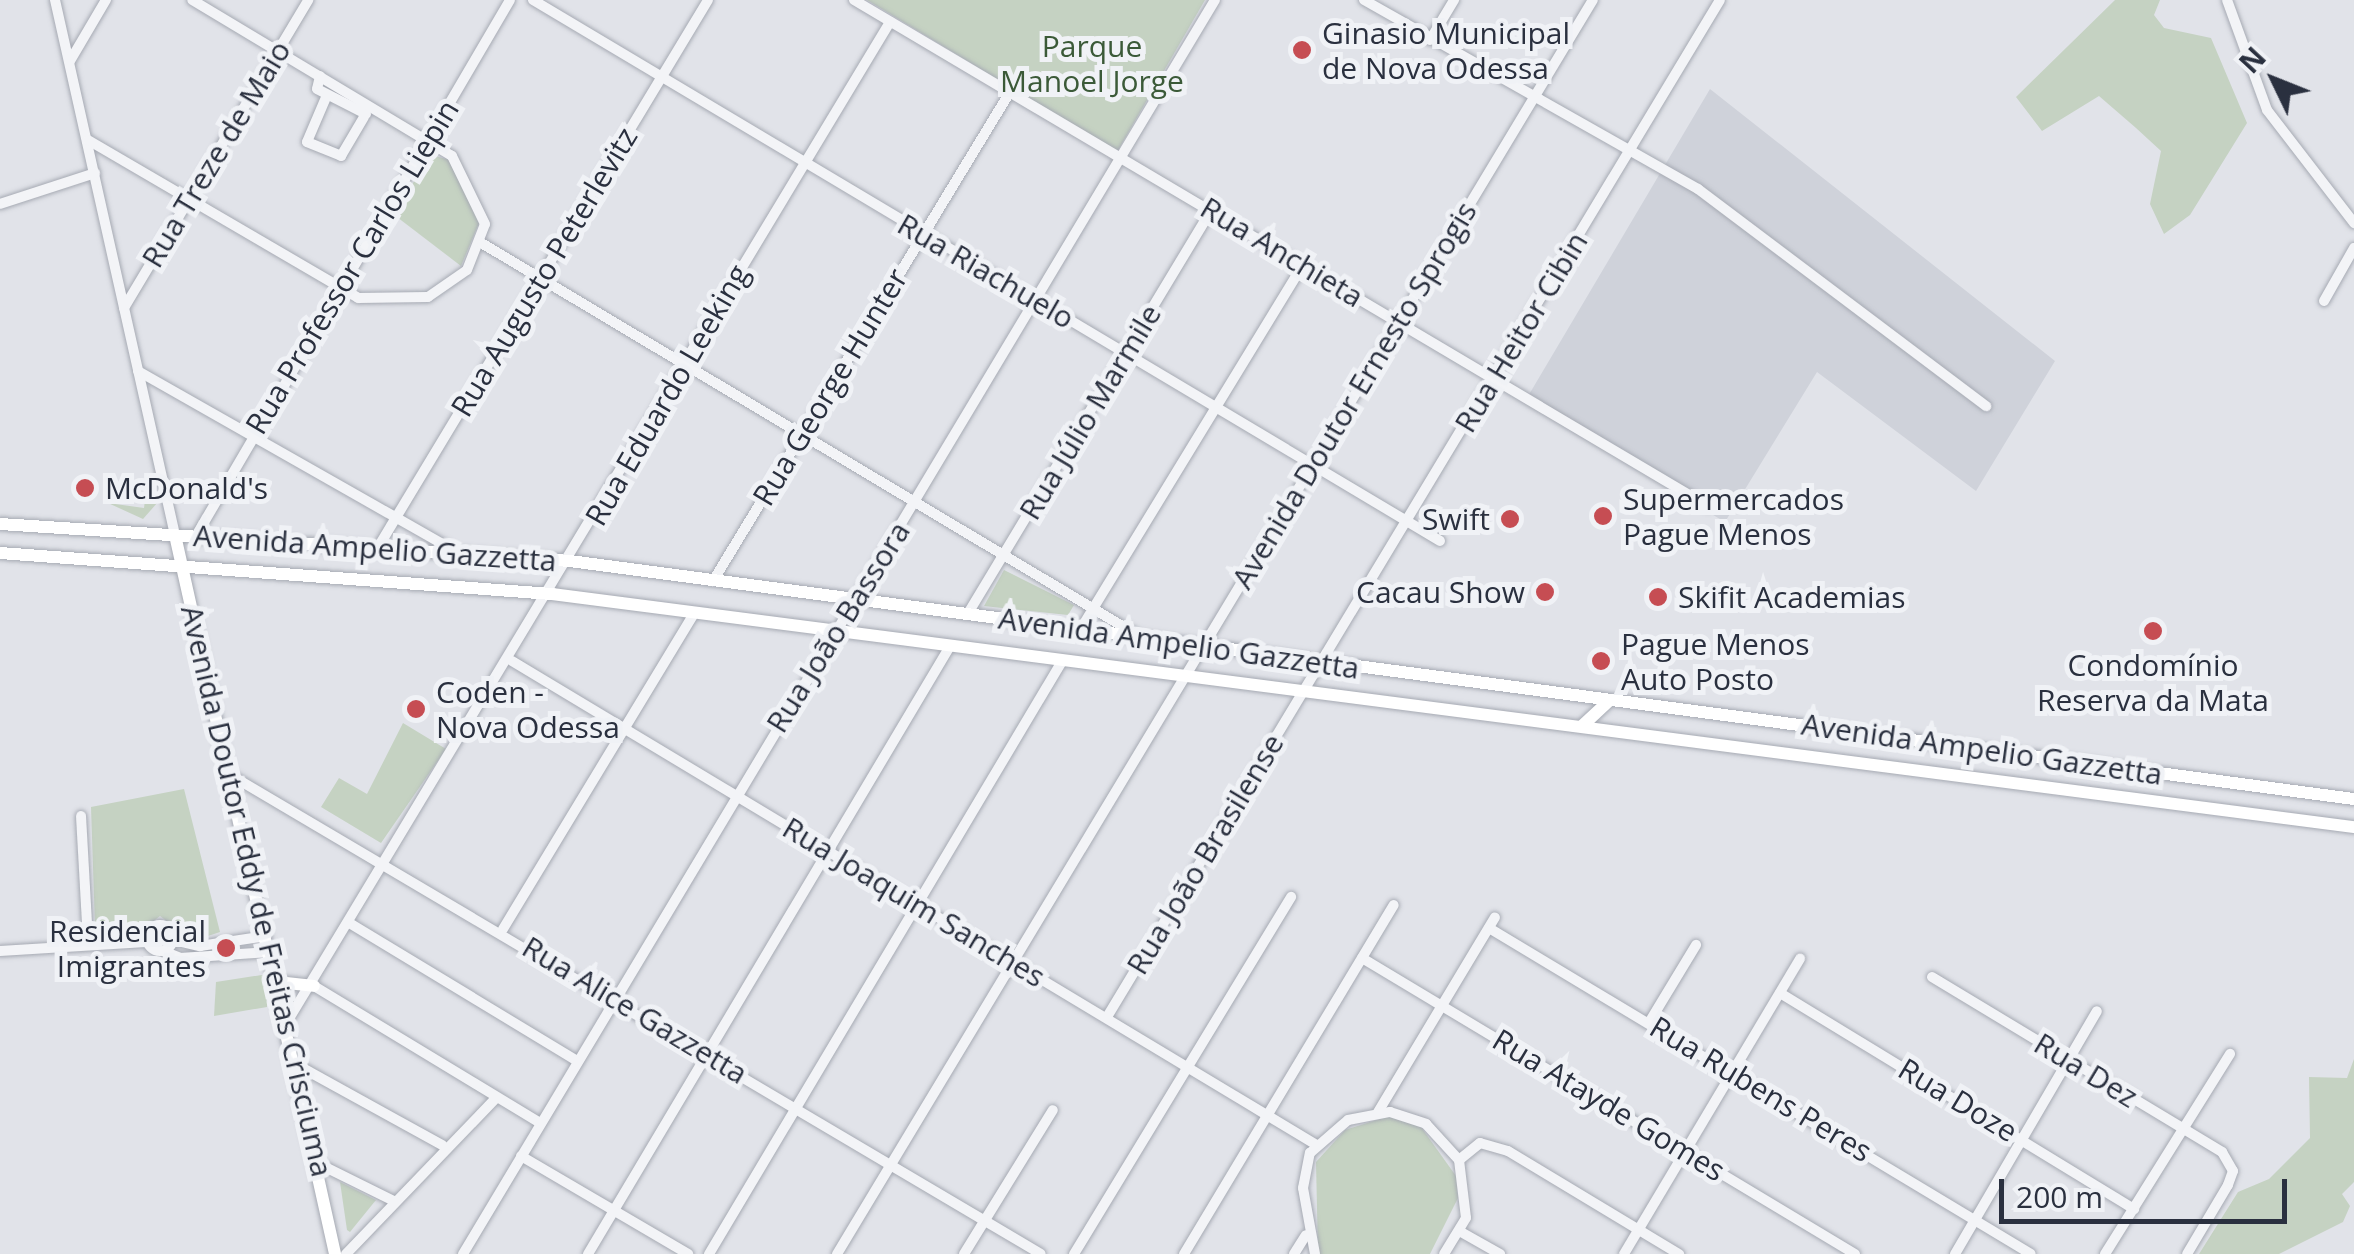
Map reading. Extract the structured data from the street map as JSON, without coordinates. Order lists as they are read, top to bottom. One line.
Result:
{"streets":{"main road":["Avenida Ampelio Gazzetta","Avenida Doutor Eddy de Freitas Crisciuma"],"street":["Rua Treze de Maio","Rua Anchieta","Rua Professor Carlos Liepin","Rua Riachuelo","Rua Augusto Peterlevitz","Rua Heitor Cibin","Rua George Hunter","Rua Eduardo Leeking","Avenida Doutor Ernesto Sprogis","Rua Júlio Marmile","Rua João Bassora","Rua João Brasilense","Rua Joaquim Sanches","Rua Alice Gazzetta","Rua Dez","Rua Rubens Peres","Rua Doze","Rua Atayde Gomes"]},"crossings":[["Rua Anchieta","Rua Heitor Cibin"],["Rua Anchieta","Rua George Hunter"],["Rua Anchieta","Rua Eduardo Leeking"],["Rua Anchieta","Avenida Doutor Ernesto Sprogis"],["Rua Anchieta","Rua Júlio Marmile"],["Rua Anchieta","Rua João Bassora"],["Rua Professor Carlos Liepin","Avenida Ampelio Gazzetta"],["Rua Riachuelo","Rua Augusto Peterlevitz"],["Rua Riachuelo","Rua Heitor Cibin"],["Rua Riachuelo","Rua George Hunter"],["Rua Riachuelo","Rua Eduardo Leeking"],["Rua Riachuelo","Avenida Doutor Ernesto Sprogis"],["Rua Riachuelo","Rua Júlio Marmile"],["Rua Riachuelo","Rua João Bassora"],["Rua Augusto Peterlevitz","Avenida Ampelio Gazzetta"],["Rua Heitor Cibin","Avenida Ampelio Gazzetta"],["Rua Heitor Cibin","Rua João Brasilense"],["Rua George Hunter","Avenida Ampelio Gazzetta"],["Rua Eduardo Leeking","Avenida Ampelio Gazzetta"],["Rua Eduardo Leeking","Avenida Doutor Eddy de Freitas Crisciuma"],["Rua Eduardo Leeking","Rua Joaquim Sanches"],["Rua Eduardo Leeking","Rua Alice Gazzetta"],["Avenida Doutor Ernesto Sprogis","Avenida Ampelio Gazzetta"],["Avenida Doutor Ernesto Sprogis","Rua Joaquim Sanches"],["Avenida Doutor Ernesto Sprogis","Rua Alice Gazzetta"],["Rua Júlio Marmile","Avenida Ampelio Gazzetta"],["Avenida Ampelio Gazzetta","Rua João Bassora"],["Avenida Ampelio Gazzetta","Rua João Brasilense"],["Avenida Ampelio Gazzetta","Avenida Doutor Eddy de Freitas Crisciuma"],["Rua João Bassora","Rua Joaquim Sanches"],["Rua João Bassora","Rua Alice Gazzetta"],["Rua João Brasilense","Rua Joaquim Sanches"],["Avenida Doutor Eddy de Freitas Crisciuma","Rua Alice Gazzetta"],["Rua Rubens Peres","Rua Atayde Gomes"]],"parks":["Parque Manoel Jorge"],"places":["Ginasio Municipal de Nova Odessa","McDonald's","Supermercados Pague Menos","Swift","Cacau Show","Skifit Academias","Condomínio Reserva da Mata","Pague Menos Auto Posto","Coden - Nova Odessa","Residencial Imigrantes"],"scale_bar":"200 m","north":"top left"}
